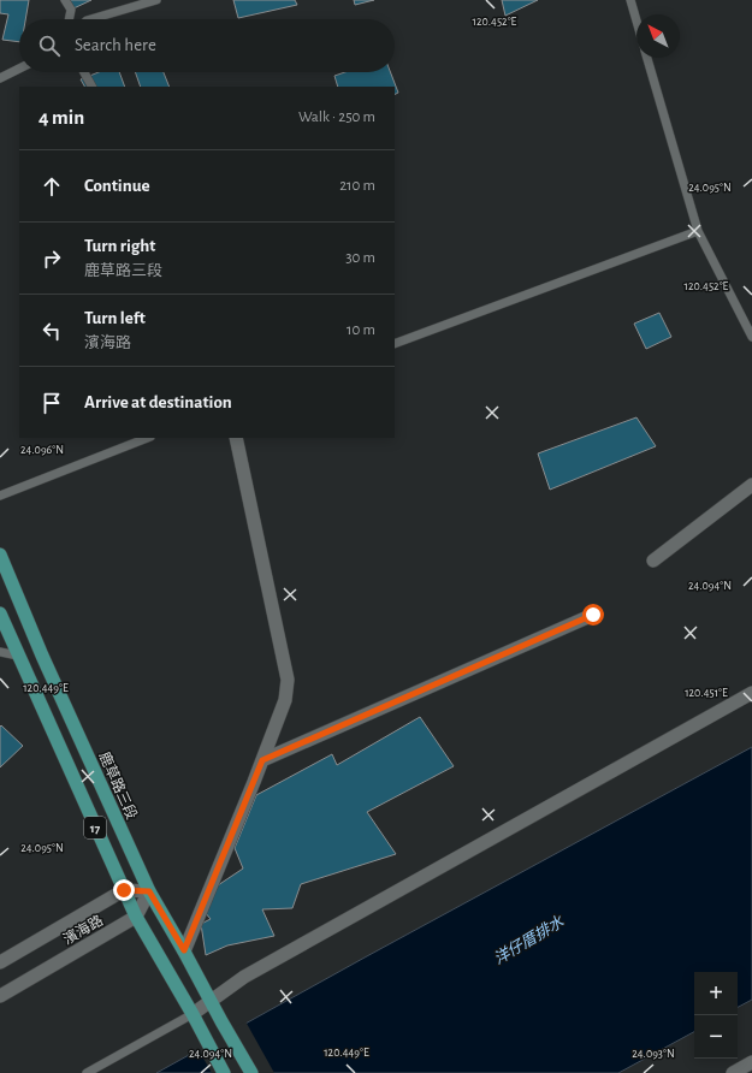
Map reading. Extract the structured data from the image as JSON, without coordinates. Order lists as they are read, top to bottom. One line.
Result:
{"streets":{"main road":["鹿草路三段","17"],"street":["濱海路"]},"crossings":[["17","濱海路"]],"water":["洋仔厝排水"],"north":"top left","page":{"search":"Search here","heading":["4 min","Walk · 250 m"],"list":[["Continue","210 m"],["Turn right","鹿草路三段","30 m"],["Turn left","濱海路","10 m"],"Arrive at destination"],"map_buttons":["+","−"]},"coordinates":["120.452°E","24.095°N","24.096°N","24.094°N","120.449°E","120.451°E","24.093°N"]}
